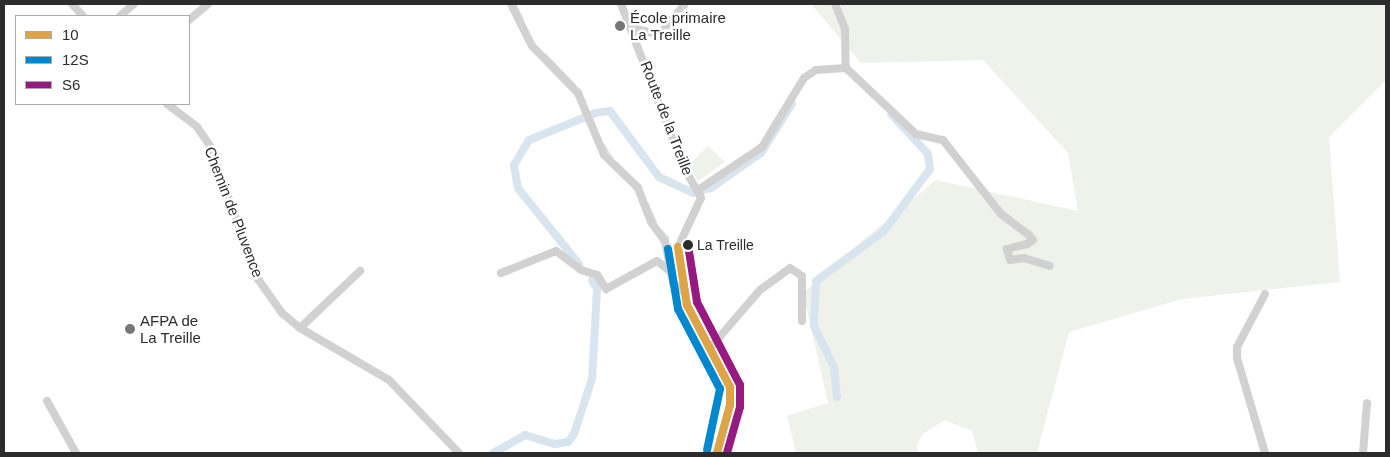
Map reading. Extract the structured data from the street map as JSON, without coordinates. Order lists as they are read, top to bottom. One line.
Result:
{"streets":{"street":["Route de la Treille","Chemin de Pluvence"]},"places":["École primaire La Treille","La Treille","AFPA de La Treille"],"lines":["transit line S6","transit line 10","transit line 12S"],"legend":["10","12S","S6"]}
